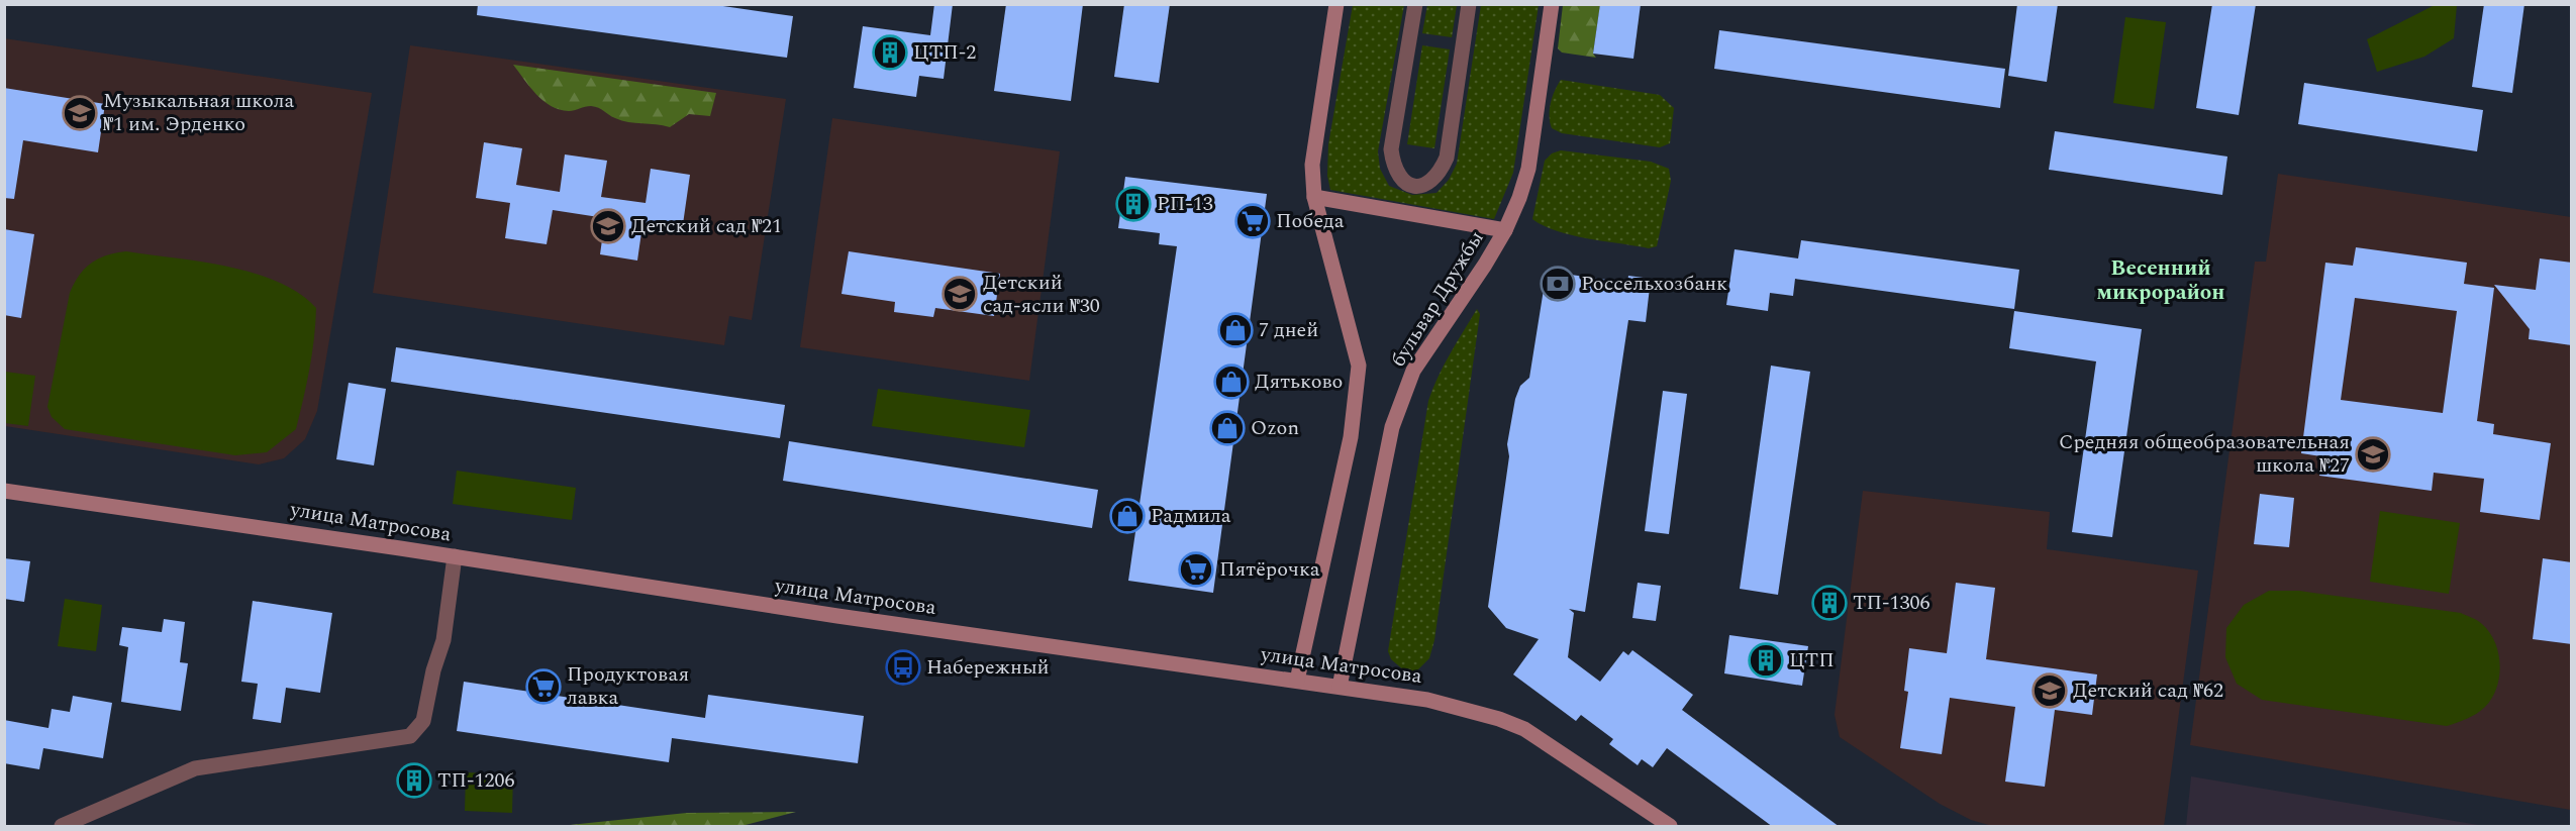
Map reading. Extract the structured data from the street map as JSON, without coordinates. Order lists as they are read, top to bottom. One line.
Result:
{"streets":{"main road":["бульвар Дружбы","улица Матросова"]},"crossings":[["бульвар Дружбы","улица Матросова"]],"districts":["Весенний микрорайон"],"places":{"building":["ЦТП-2","РП-13","ТП-1306","ЦТП","ТП-1206"],"school or university":["Музыкальная школа №1 им. Эрденко","Детский сад №21","Детский сад-ясли №30","Средняя общеобразовательная школа №27","Детский сад №62"],"supermarket":["Победа","Пятёрочка","Продуктовая лавка"],"bank":["Россельхозбанк"],"shop":["7 дней","Дятьково","Ozon","Радмила"],"bus stop":["Набережный"]}}
